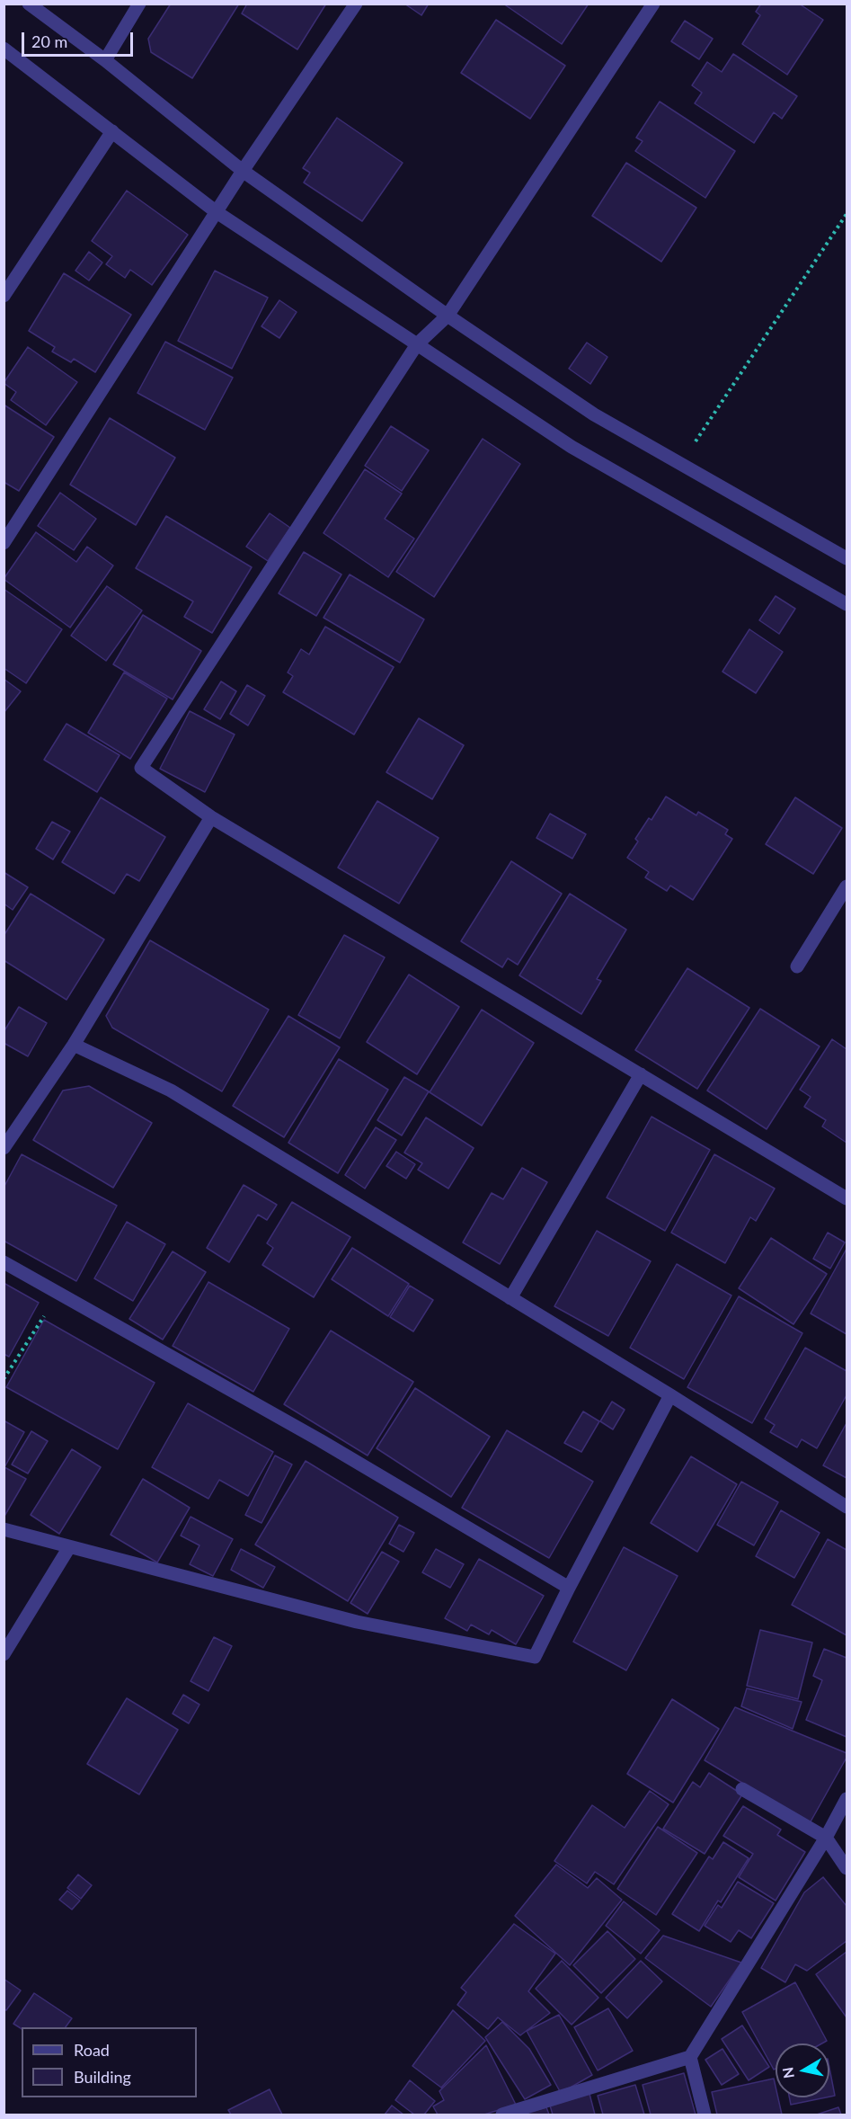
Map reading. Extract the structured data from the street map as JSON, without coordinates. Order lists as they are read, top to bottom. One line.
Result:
{"legend":["Road","Building"],"scale_bar":"20 m","north":"left"}
